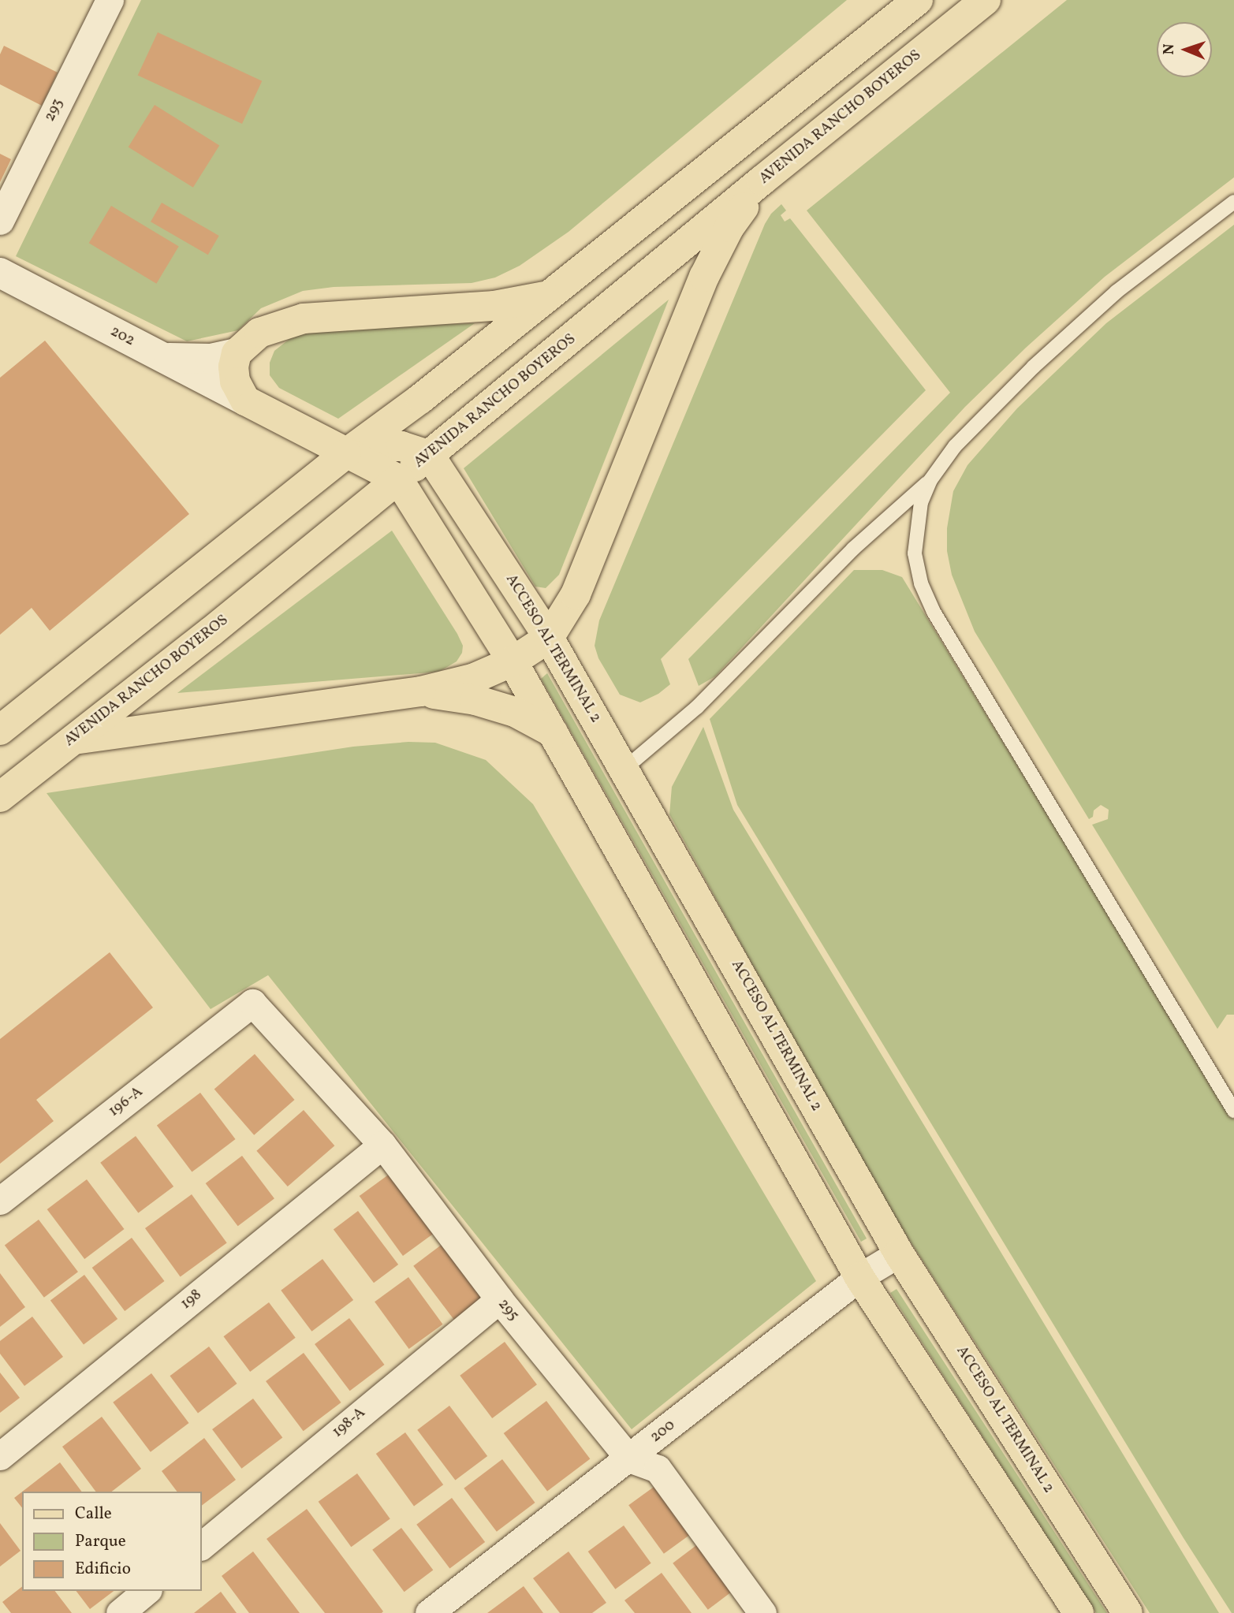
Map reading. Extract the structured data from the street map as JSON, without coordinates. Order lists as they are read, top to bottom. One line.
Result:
{"streets":{"main road":["AVENIDA RANCHO BOYEROS","ACCESO AL TERMINAL 2"],"street":["293","202","196-A","198","295","198-A","200"]},"crossings":[["AVENIDA RANCHO BOYEROS","ACCESO AL TERMINAL 2"],["ACCESO AL TERMINAL 2","200"],["196-A","295"],["198","295"],["295","198-A"],["295","200"]],"legend":["Calle","Parque","Edificio"],"north":"left"}
